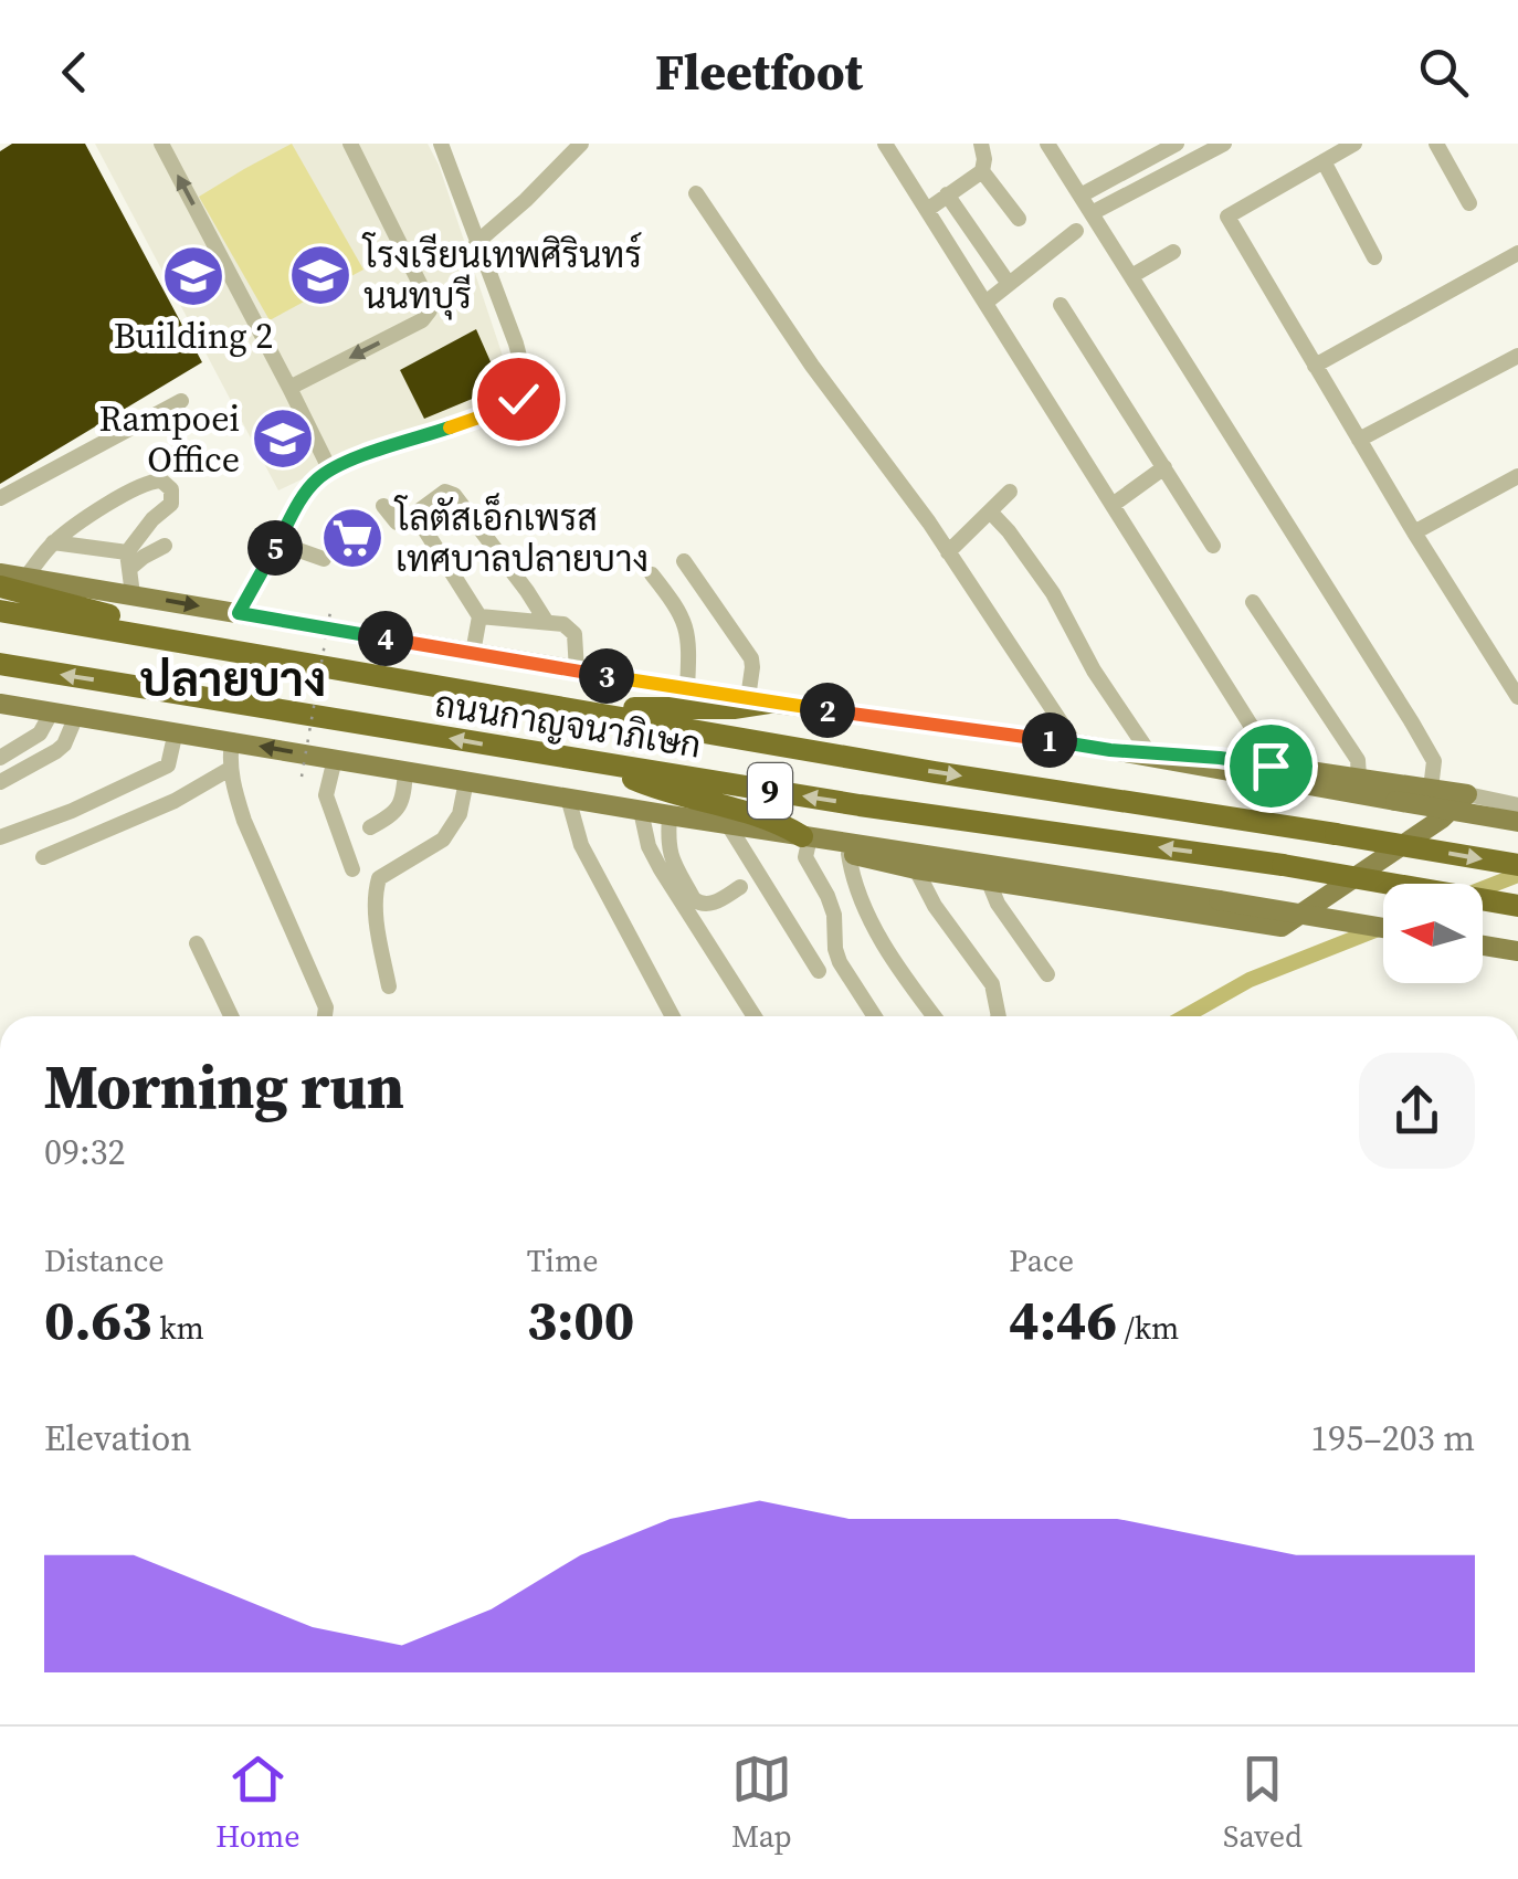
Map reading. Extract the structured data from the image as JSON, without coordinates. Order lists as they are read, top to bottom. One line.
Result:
{"streets":{"highway":["ถนนกาญจนาภิเษก","9"]},"districts":["ปลายบาง"],"places":{"school or university":["โรงเรียนเทพศิรินทร์ นนทบุรี","Building 2","Rampoei Office"],"supermarket":["โลตัสเอ็กเพรส เทศบาลปลายบาง"]},"north":"left","page":{"header":"Fleetfoot","pins":["5","4","3","2","1"],"heading":["Morning run","09:32"],"stats":[["Distance","0.63 km"],["Time","3:00"],["Pace","4:46 /km"]],"chart":["Elevation","195–203 m"],"tabs":["Home","Map","Saved"]}}
